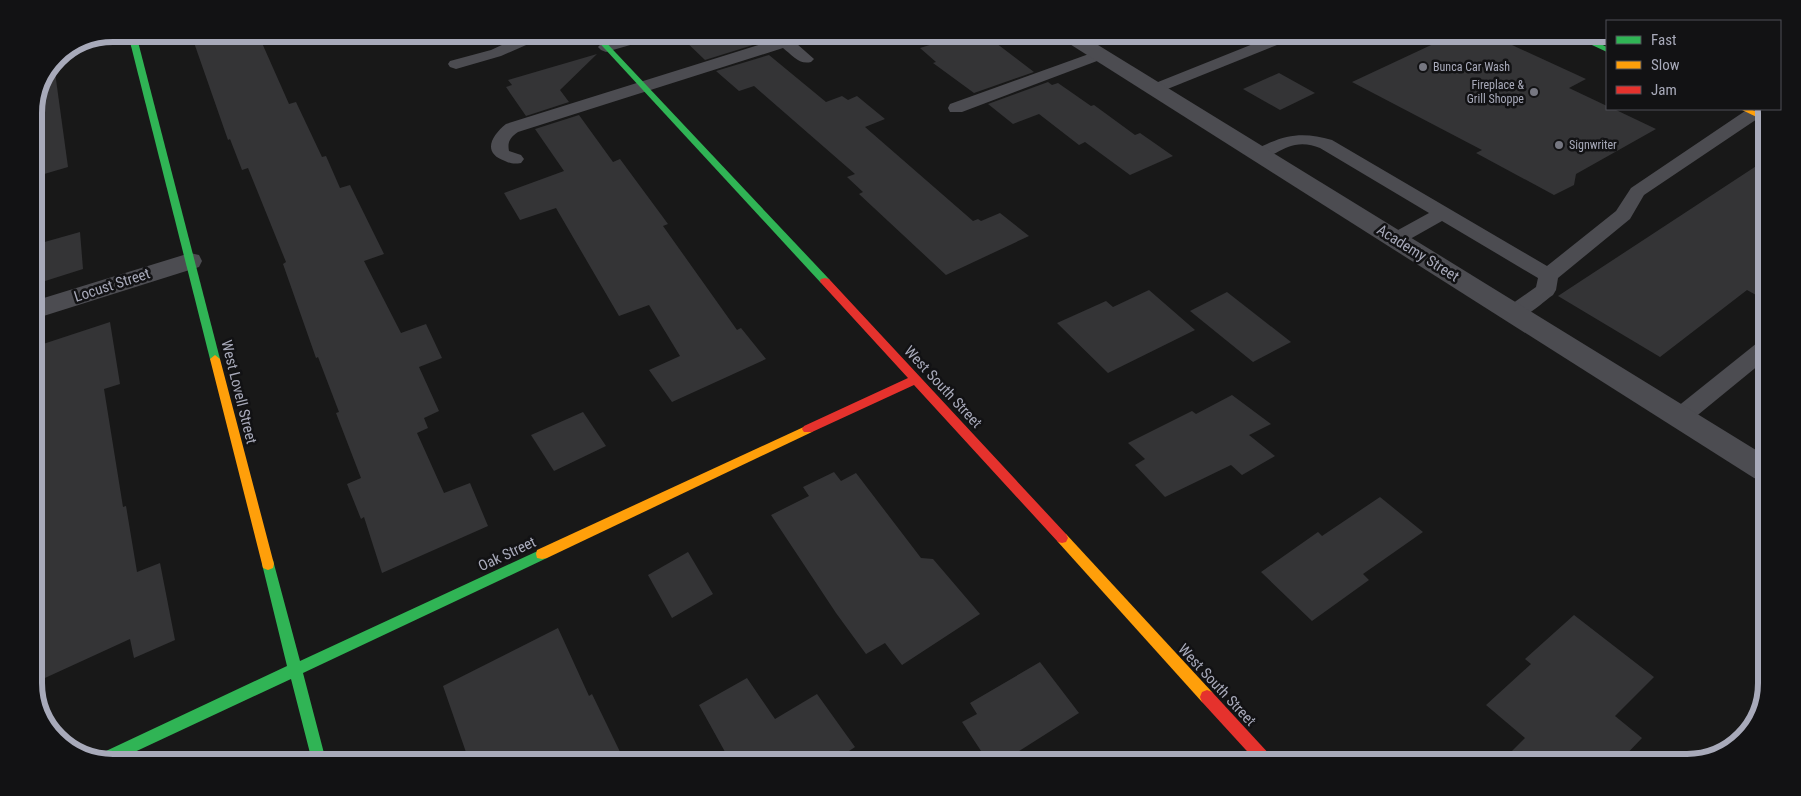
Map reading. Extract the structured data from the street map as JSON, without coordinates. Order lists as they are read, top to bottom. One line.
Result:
{"streets":{"street":["Academy Street","Locust Street","West South Street","West Lovell Street","Oak Street"]},"crossings":[["Locust Street","West Lovell Street"],["West South Street","Oak Street"],["West Lovell Street","Oak Street"]],"places":["Bunca Car Wash","Fireplace & Grill Shoppe","Signwriter"],"legend":["Fast","Slow","Jam"]}
